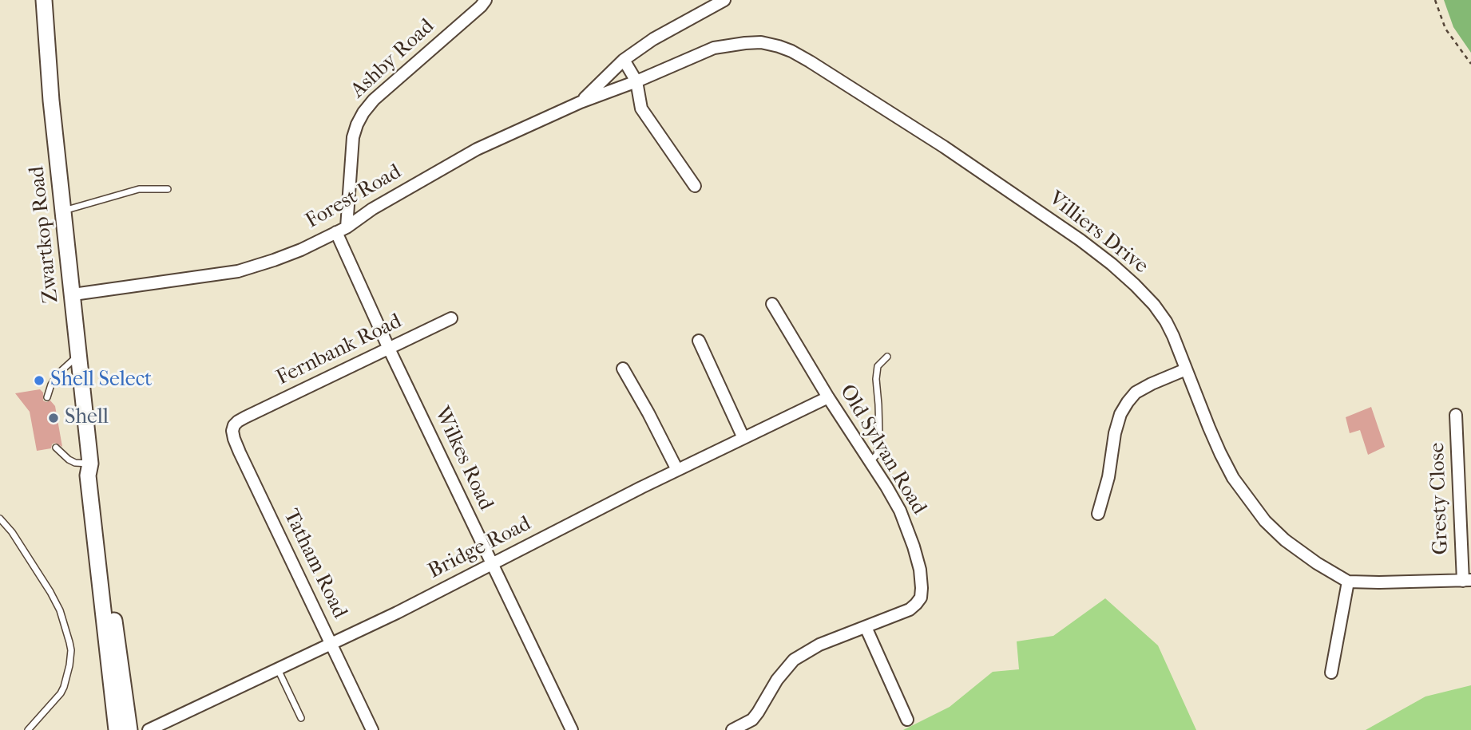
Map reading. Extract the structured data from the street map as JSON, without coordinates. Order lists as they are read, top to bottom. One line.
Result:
{"streets":{"street":["Ashby Road","Forest Road","Villiers Drive","Zwartkop Road","Fernbank Road","Old Sylvan Road","Wilkes Road","Gresty Close","Bridge Road","Tatham Road"]},"crossings":[["Ashby Road","Forest Road"],["Ashby Road","Wilkes Road"],["Forest Road","Villiers Drive"],["Forest Road","Zwartkop Road"],["Forest Road","Wilkes Road"],["Fernbank Road","Wilkes Road"],["Fernbank Road","Tatham Road"],["Old Sylvan Road","Bridge Road"],["Wilkes Road","Bridge Road"],["Bridge Road","Tatham Road"]],"places":["Shell Select","Shell"]}
